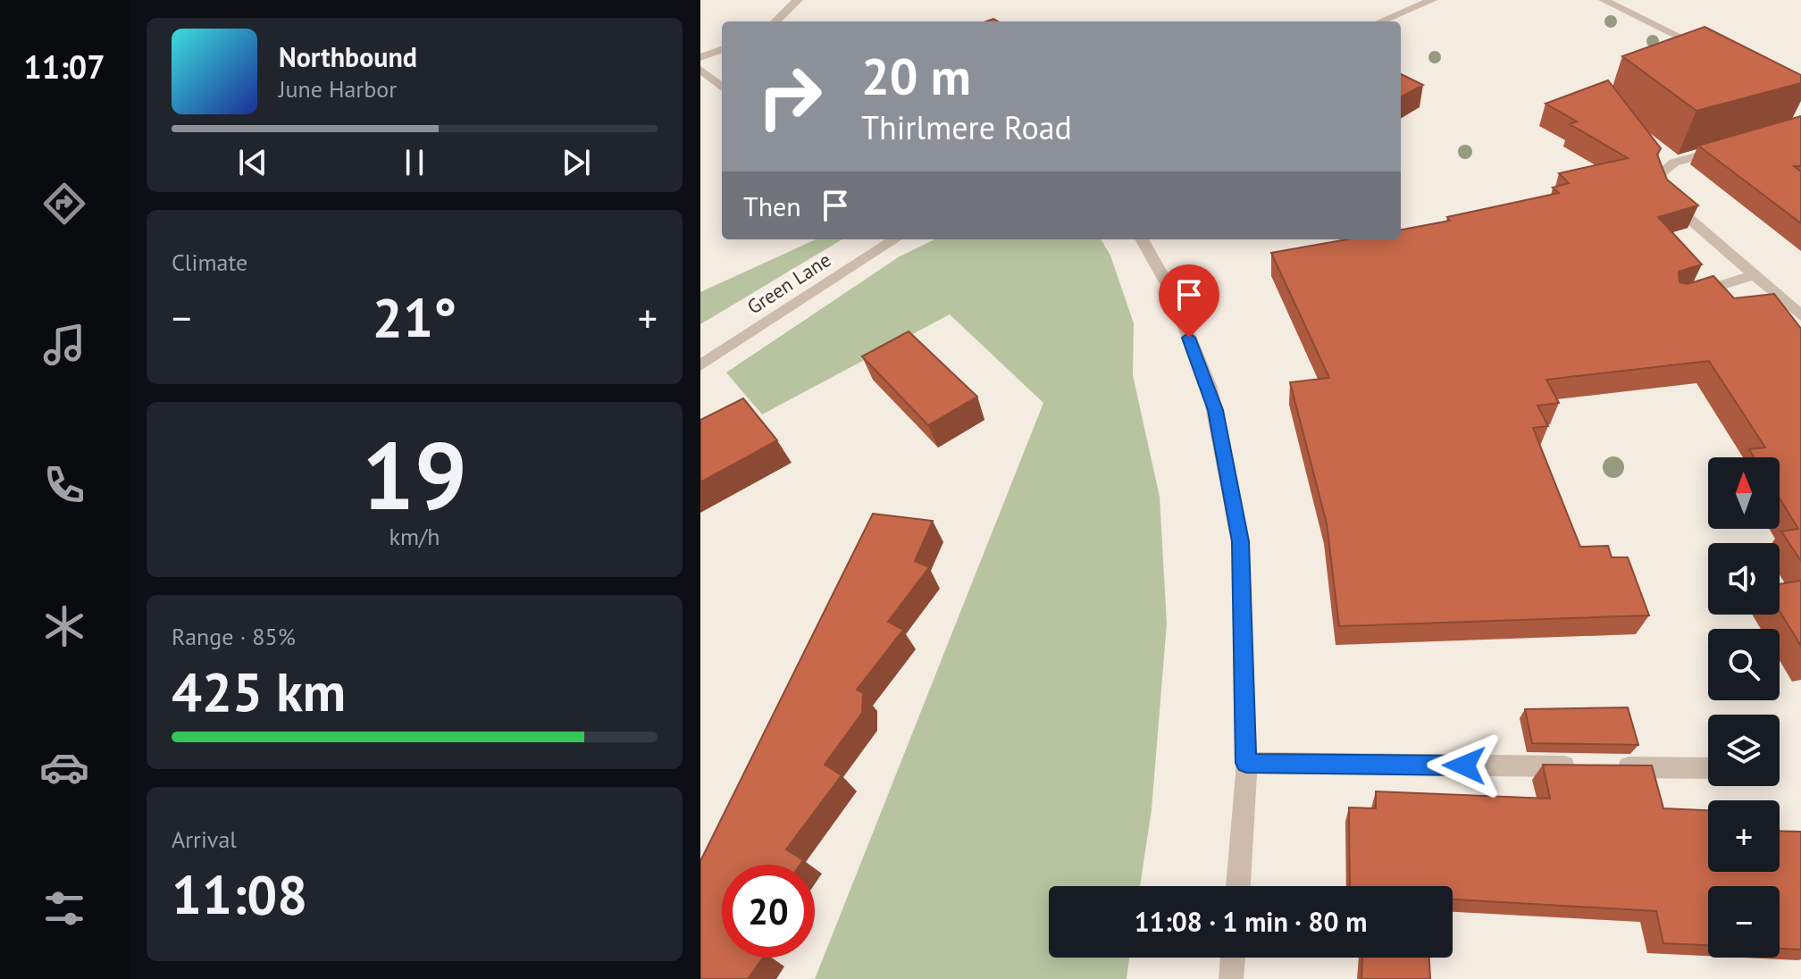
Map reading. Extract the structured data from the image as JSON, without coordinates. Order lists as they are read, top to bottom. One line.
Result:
{"streets":{"street":["Green Lane"]},"north":"top","page":{"tabs":"11:07","turn":["20 m","Thirlmere Road"],"song":["Northbound","June Harbor"],"then":"Then","tile":["Climate",["19","km/h"],["Range · 85%","425 km"],["Arrival","11:08"]],"heat":["−","21°","+"],"map_buttons":["+","−"],"limit":"20","trip":"11:08 · 1 min · 80 m"}}
